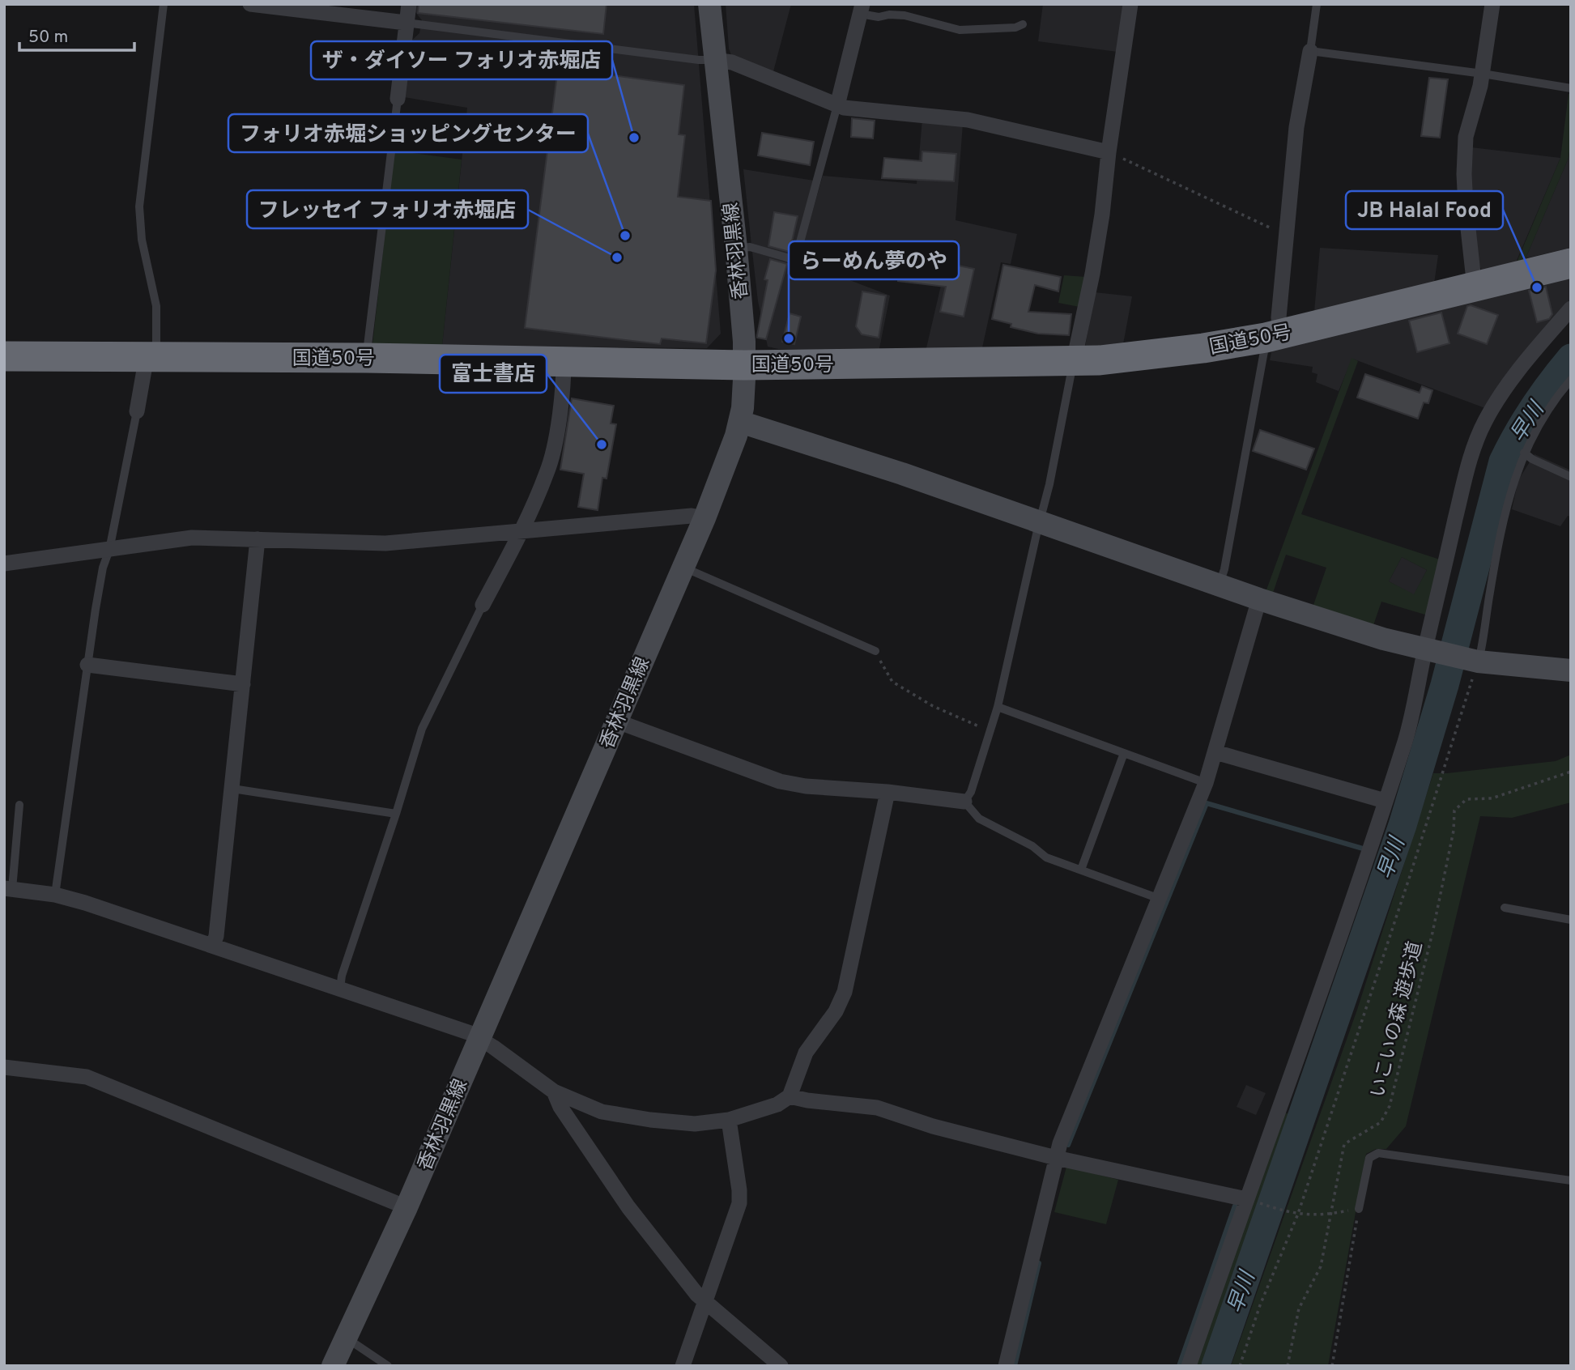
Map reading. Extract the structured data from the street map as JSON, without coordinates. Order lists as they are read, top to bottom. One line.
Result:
{"streets":{"highway":["国道50号"],"main road":["香林羽黒線"],"path":["いこいの森 遊歩道"]},"crossings":[["香林羽黒線","国道50号"]],"water":["早川"],"places":["ザ・ダイソー フォリオ赤堀店","フォリオ赤堀ショッピングセンター","フレッセイ フォリオ赤堀店","JB Halal Food","らーめん夢のや","富士書店"],"scale_bar":"50 m"}
